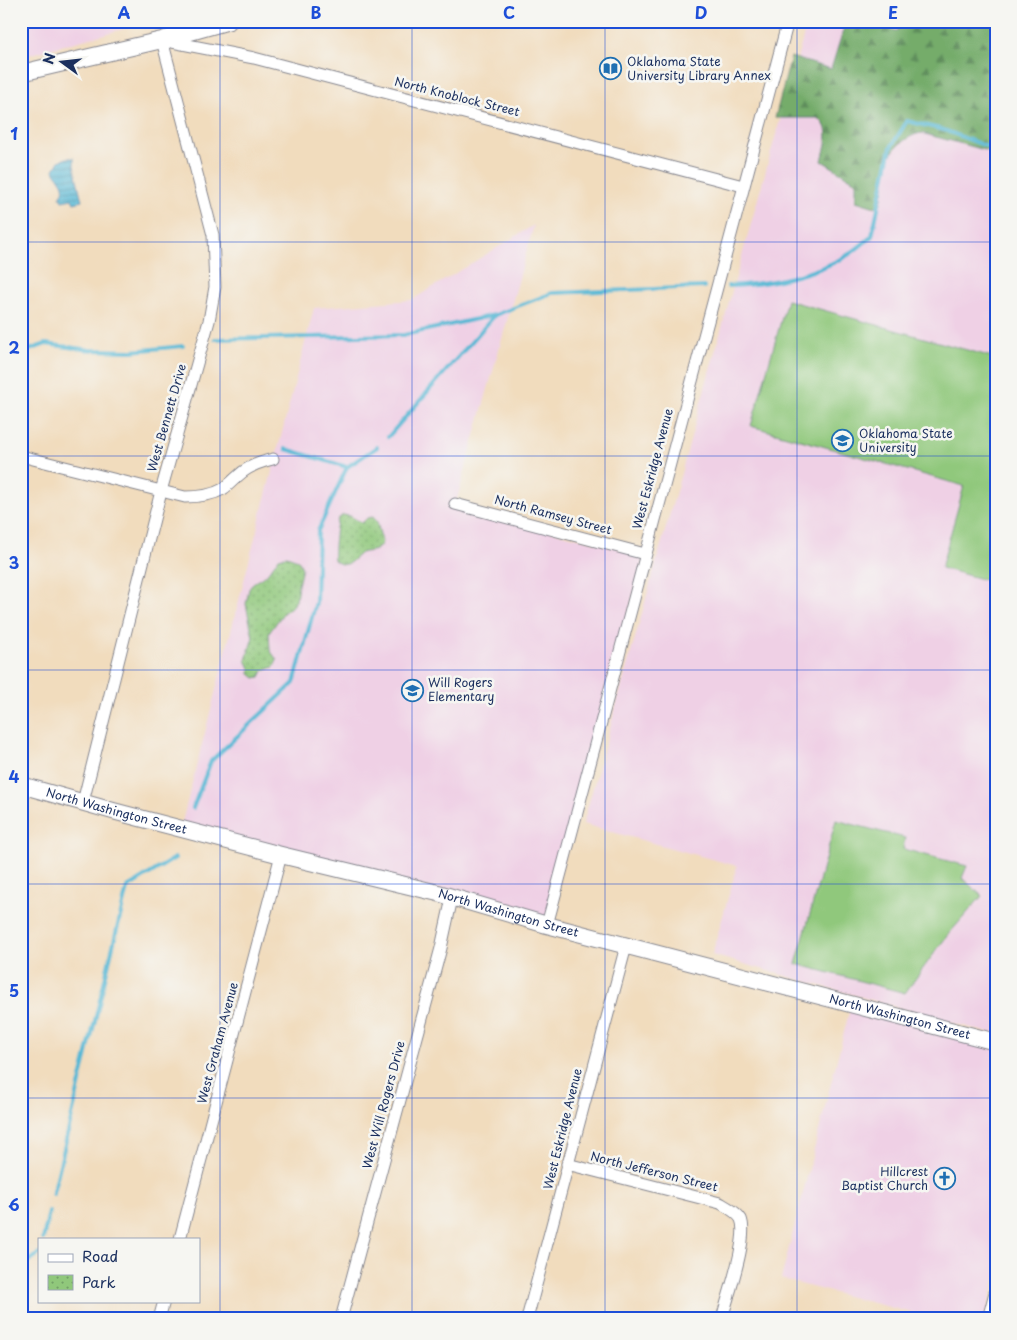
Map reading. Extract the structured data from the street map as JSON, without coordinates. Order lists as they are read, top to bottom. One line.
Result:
{"streets":{"main road":["North Washington Street"],"street":["North Knoblock Street","West Bennett Drive","West Eskridge Avenue","North Ramsey Street","West Graham Avenue","West Will Rogers Drive","North Jefferson Street"]},"crossings":[["North Knoblock Street","West Bennett Drive"],["North Knoblock Street","West Eskridge Avenue"],["West Bennett Drive","North Washington Street"],["West Eskridge Avenue","North Ramsey Street"],["West Eskridge Avenue","North Washington Street"],["West Eskridge Avenue","North Jefferson Street"],["North Washington Street","West Graham Avenue"],["North Washington Street","West Will Rogers Drive"]],"places":{"library":["Oklahoma State University Library Annex"],"school or university":["Oklahoma State University","Will Rogers Elementary"],"church":["Hillcrest Baptist Church"]},"legend":["Road","Park"],"north":"left","grid":{"columns":["A","B","C","D","E"],"rows":["1","2","3","4","5","6"]}}
